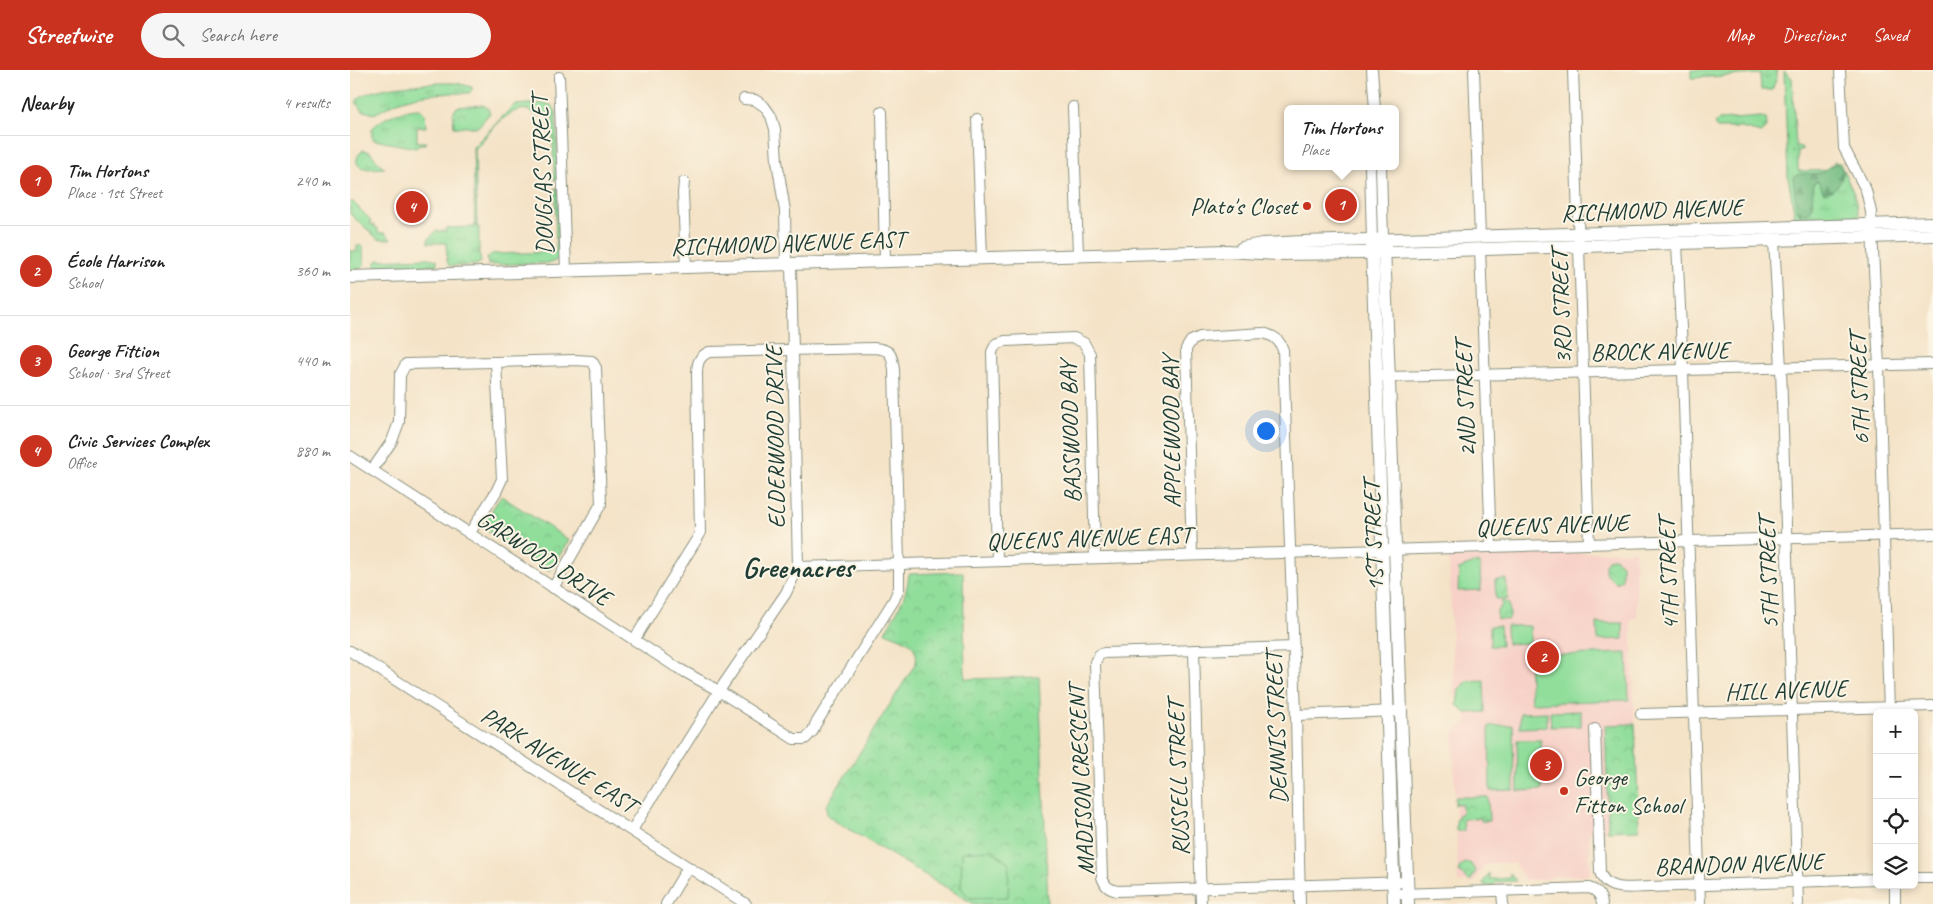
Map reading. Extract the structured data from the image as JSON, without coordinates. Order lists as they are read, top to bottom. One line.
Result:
{"streets":{"main road":["RICHMOND AVENUE","RICHMOND AVENUE EAST","1ST STREET"],"street":["DOUGLAS STREET","3RD STREET","BROCK AVENUE","6TH STREET","2ND STREET","BASSWOOD BAY","APPLEWOOD BAY","ELDERWOOD DRIVE","QUEENS AVENUE","QUEENS AVENUE EAST","GARWOOD DRIVE","5TH STREET","4TH STREET","HILL AVENUE","DENNIS STREET","PARK AVENUE EAST","RUSSELL STREET","MADISON CRESCENT","BRANDON AVENUE"]},"crossings":[["DOUGLAS STREET","RICHMOND AVENUE EAST"],["RICHMOND AVENUE","RICHMOND AVENUE EAST"],["RICHMOND AVENUE","3RD STREET"],["RICHMOND AVENUE","6TH STREET"],["RICHMOND AVENUE","2ND STREET"],["RICHMOND AVENUE","1ST STREET"],["RICHMOND AVENUE","5TH STREET"],["RICHMOND AVENUE","4TH STREET"],["RICHMOND AVENUE EAST","ELDERWOOD DRIVE"],["RICHMOND AVENUE EAST","1ST STREET"],["3RD STREET","BROCK AVENUE"],["3RD STREET","QUEENS AVENUE"],["BROCK AVENUE","6TH STREET"],["BROCK AVENUE","2ND STREET"],["BROCK AVENUE","1ST STREET"],["BROCK AVENUE","5TH STREET"],["BROCK AVENUE","4TH STREET"],["6TH STREET","QUEENS AVENUE"],["2ND STREET","QUEENS AVENUE"],["BASSWOOD BAY","QUEENS AVENUE EAST"],["APPLEWOOD BAY","QUEENS AVENUE EAST"],["APPLEWOOD BAY","DENNIS STREET"],["ELDERWOOD DRIVE","QUEENS AVENUE EAST"],["ELDERWOOD DRIVE","GARWOOD DRIVE"],["ELDERWOOD DRIVE","PARK AVENUE EAST"],["QUEENS AVENUE","1ST STREET"],["QUEENS AVENUE","QUEENS AVENUE EAST"],["QUEENS AVENUE","5TH STREET"],["QUEENS AVENUE","4TH STREET"],["1ST STREET","QUEENS AVENUE EAST"],["1ST STREET","MADISON CRESCENT"],["QUEENS AVENUE EAST","GARWOOD DRIVE"],["QUEENS AVENUE EAST","DENNIS STREET"],["5TH STREET","HILL AVENUE"],["5TH STREET","BRANDON AVENUE"],["4TH STREET","HILL AVENUE"],["4TH STREET","BRANDON AVENUE"],["DENNIS STREET","MADISON CRESCENT"],["RUSSELL STREET","MADISON CRESCENT"]],"districts":["Greenacres"],"places":["Plato's Closet","George Fitton School"],"page":{"header":"Streetwise","search":"Search here","nav":["Map","Directions","Saved"],"heading":["Nearby","4 results"],"popup":["Tim Hortons","Place"],"list":[{"mark":"1","name":"Tim Hortons","note":"Place · 1st Street","value":"240 m"},{"mark":"2","name":"École Harrison","note":"School","value":"360 m"},{"mark":"3","name":"George Fittion","note":"School · 3rd Street","value":"440 m"},{"mark":"4","name":"Civic Services Complex","note":"Office","value":"880 m"}],"pins":["1","4","2","3"],"map_buttons":["+","−"]}}
